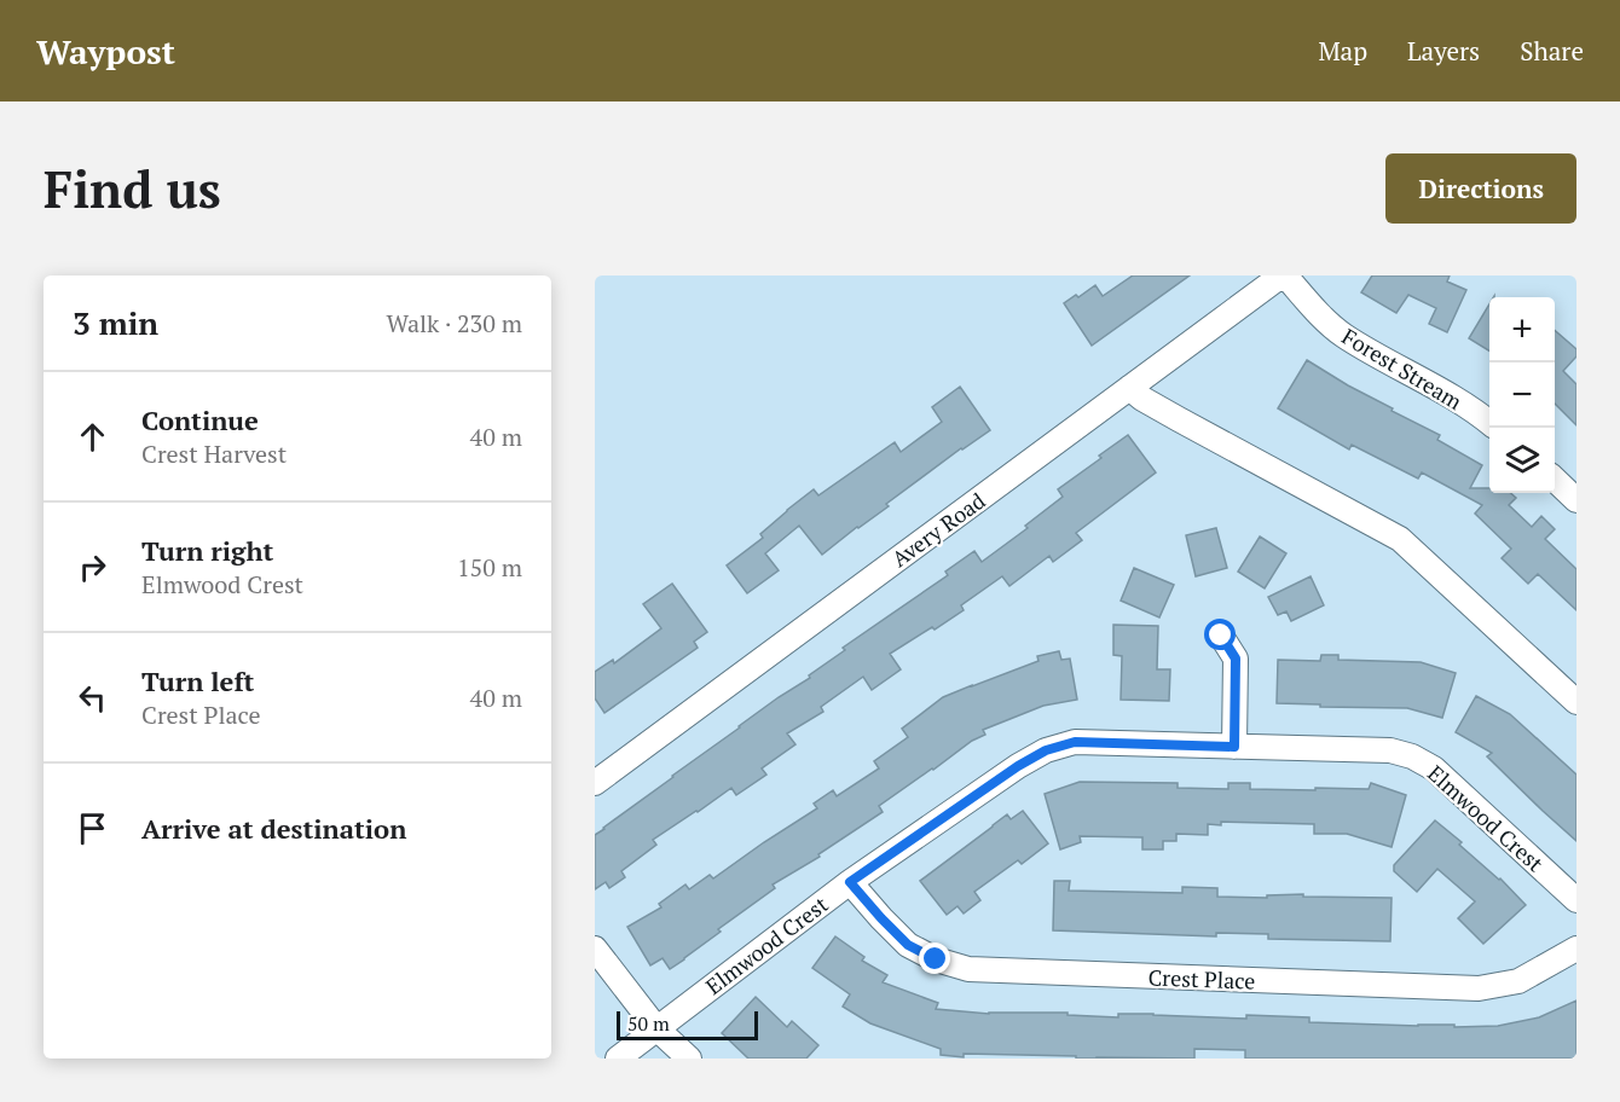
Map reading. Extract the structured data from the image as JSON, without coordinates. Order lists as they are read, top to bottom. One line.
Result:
{"streets":{"street":["Forest Stream","Avery Road","Elmwood Crest","Crest Place"]},"crossings":[["Forest Stream","Avery Road"],["Elmwood Crest","Crest Place"]],"scale_bar":"50 m","page":{"header":"Waypost","nav":["Map","Layers","Share"],"buttons":"Directions","title":"Find us","heading":["3 min","Walk · 230 m"],"map_buttons":["+","−"],"list":[["Continue","Crest Harvest","40 m"],["Turn right","Elmwood Crest","150 m"],["Turn left","Crest Place","40 m"],"Arrive at destination"],"scale":"50 m"}}
